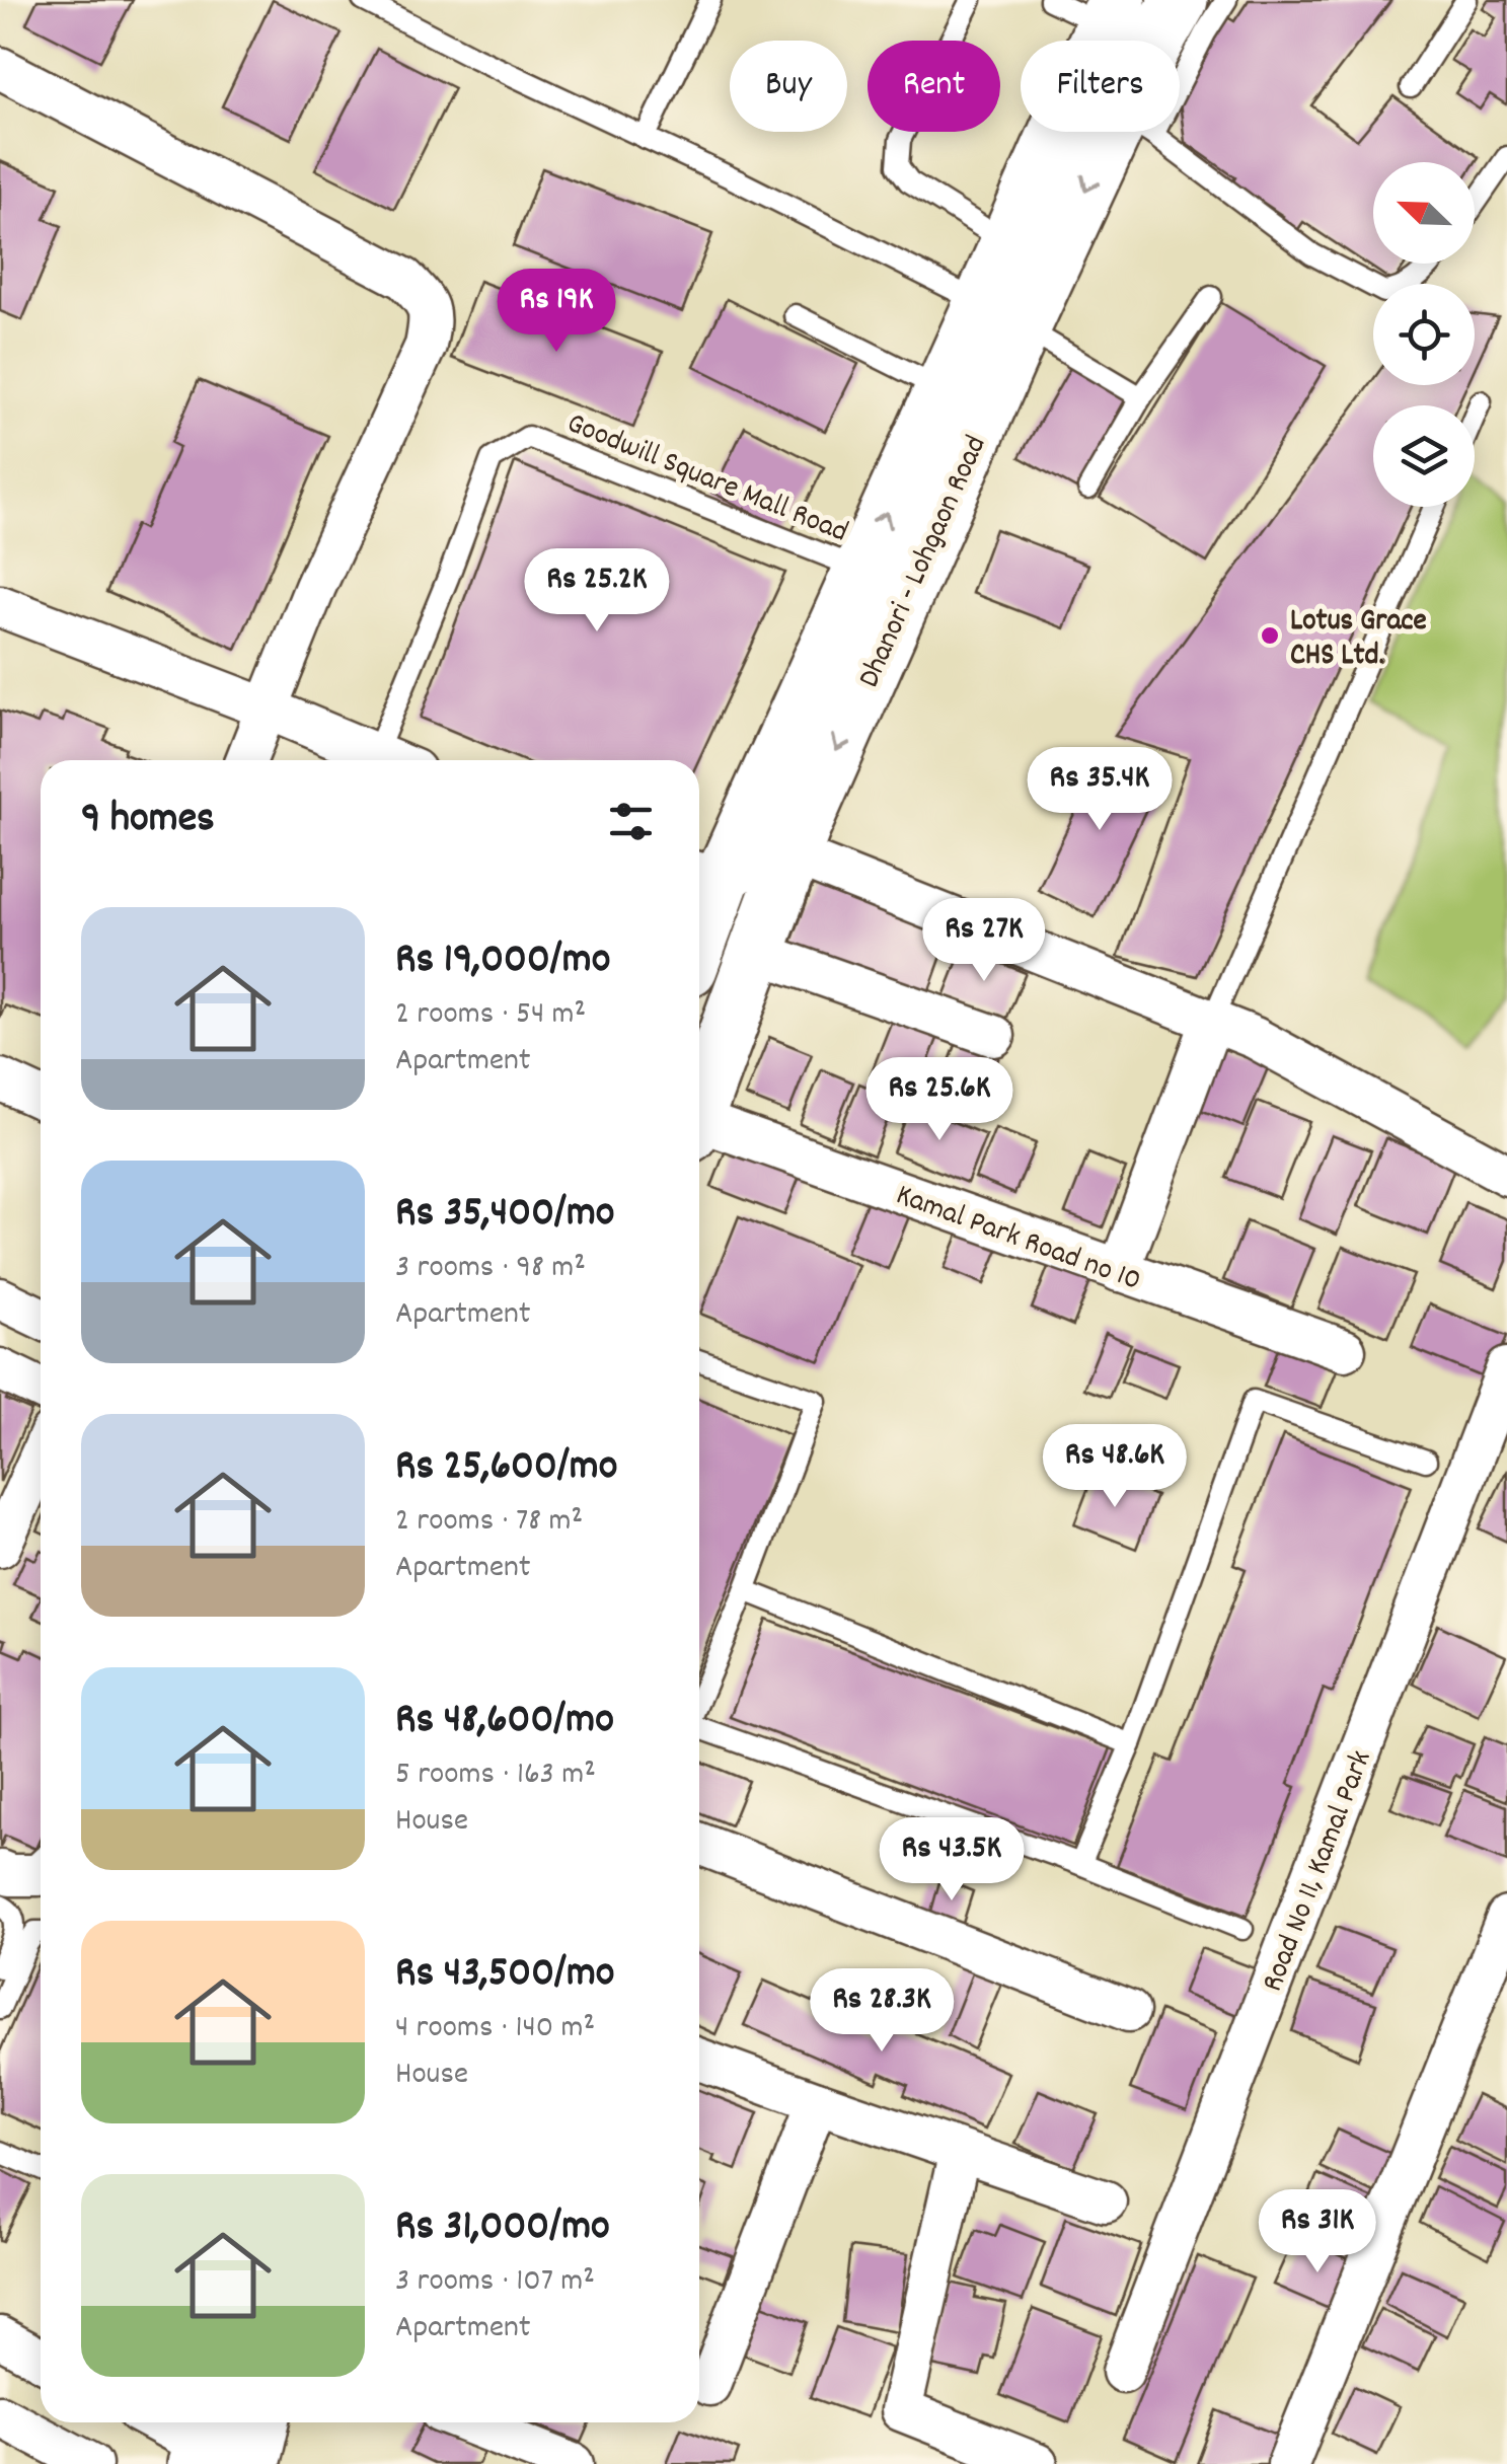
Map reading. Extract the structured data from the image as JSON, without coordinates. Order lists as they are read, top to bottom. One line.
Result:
{"streets":{"main road":["Dhanori - Lohgaon Road"],"street":["Kamal Park Road no 10","Road No 11, Kamal Park"],"lane":["Goodwill Square Mall Road"]},"crossings":[["Goodwill Square Mall Road","Dhanori - Lohgaon Road"]],"places":["Lotus Grace CHS Ltd."],"north":"top left","page":{"chip":["Buy","Rent","Filters"],"price":["Rs 19K","Rs 25.2K","Rs 35.4K","Rs 27K","Rs 25.6K","Rs 48.6K","Rs 43.5K","Rs 28.3K","Rs 31K"],"heading":"9 homes","list":[{"name":"Rs 19,000/mo","note":"2 rooms · 54 m² · Apartment"},{"name":"Rs 35,400/mo","note":"3 rooms · 98 m² · Apartment"},{"name":"Rs 25,600/mo","note":"2 rooms · 78 m² · Apartment"},{"name":"Rs 48,600/mo","note":"5 rooms · 163 m² · House"},{"name":"Rs 43,500/mo","note":"4 rooms · 140 m² · House"},{"name":"Rs 31,000/mo","note":"3 rooms · 107 m² · Apartment"}]}}
